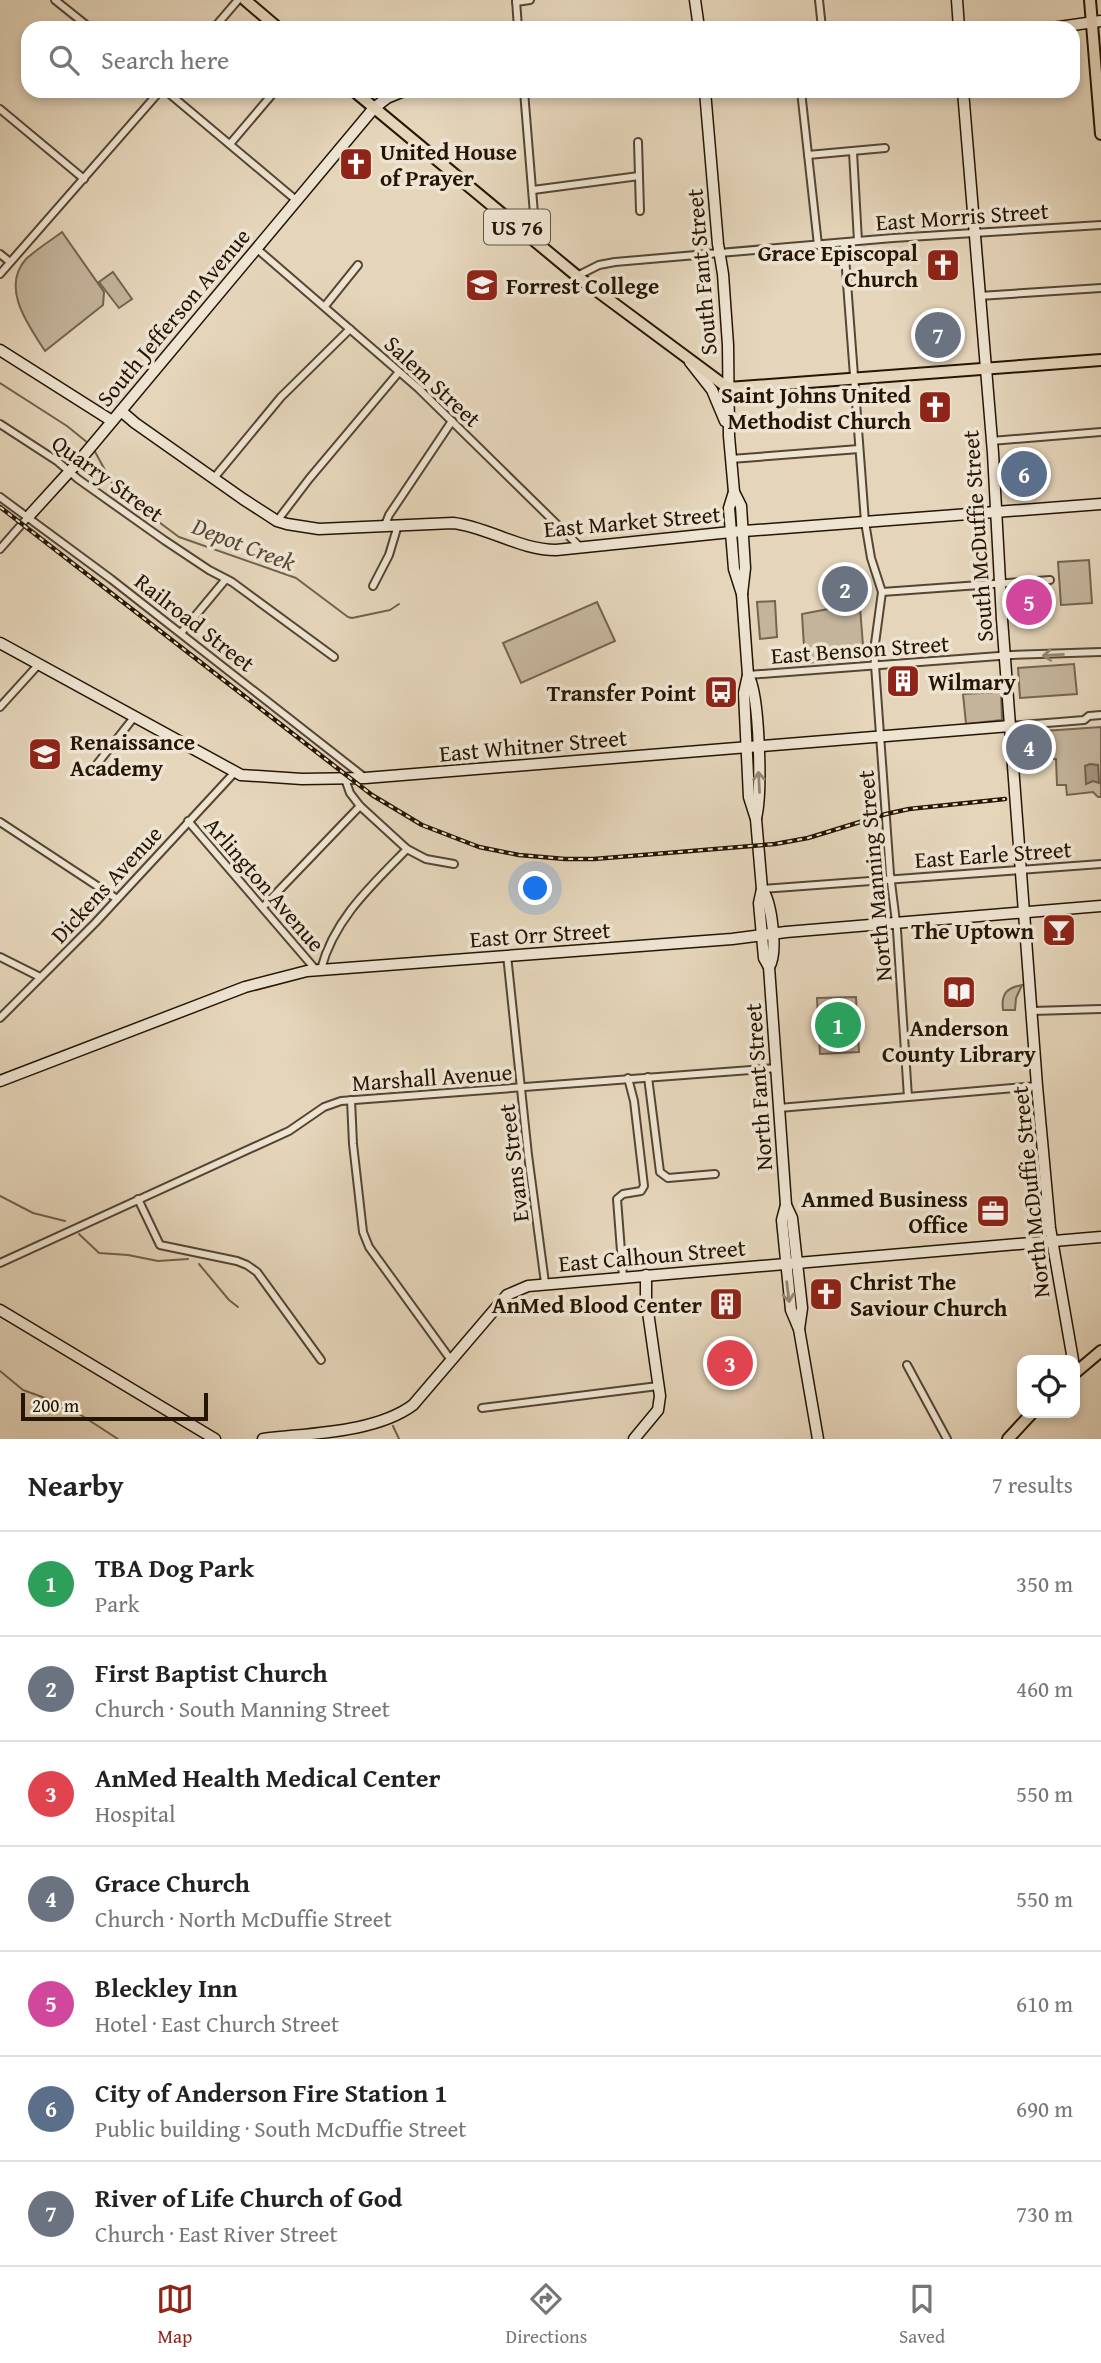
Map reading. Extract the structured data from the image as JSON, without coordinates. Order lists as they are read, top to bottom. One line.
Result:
{"streets":{"main road":["US 76"],"street":["East Morris Street","South Fant Street","South Jefferson Avenue","Salem Street","Quarry Street","East Market Street","South McDuffie Street","Railroad Street","East Benson Street","East Whitner Street","East Earle Street","North Manning Street","Dickens Avenue","Arlington Avenue","East Orr Street","Marshall Avenue","North Fant Street","Evans Street","North McDuffie Street","East Calhoun Street"]},"crossings":[["East Morris Street","US 76"],["East Morris Street","South Fant Street"],["East Morris Street","South McDuffie Street"],["US 76","South Fant Street"],["US 76","South Jefferson Avenue"],["South Fant Street","East Market Street"],["South Fant Street","East Benson Street"],["South Fant Street","East Whitner Street"],["South Fant Street","North Fant Street"],["South Jefferson Avenue","Salem Street"],["South Jefferson Avenue","Quarry Street"],["South Jefferson Avenue","East Market Street"],["South Jefferson Avenue","Railroad Street"],["Salem Street","East Market Street"],["East Market Street","South McDuffie Street"],["South McDuffie Street","East Benson Street"],["South McDuffie Street","East Whitner Street"],["South McDuffie Street","North McDuffie Street"],["Railroad Street","East Whitner Street"],["East Benson Street","North Manning Street"],["East Whitner Street","North Manning Street"],["East Whitner Street","Dickens Avenue"],["East Whitner Street","North Fant Street"],["East Whitner Street","North McDuffie Street"],["East Earle Street","North Manning Street"],["East Earle Street","North Fant Street"],["East Earle Street","North McDuffie Street"],["North Manning Street","East Orr Street"],["Dickens Avenue","Arlington Avenue"],["Arlington Avenue","East Orr Street"],["East Orr Street","North Fant Street"],["East Orr Street","Evans Street"],["East Orr Street","North McDuffie Street"],["Marshall Avenue","North Fant Street"],["Marshall Avenue","Evans Street"],["North Fant Street","East Calhoun Street"],["Evans Street","East Calhoun Street"],["North McDuffie Street","East Calhoun Street"]],"water":["Depot Creek"],"places":{"church":["United House of Prayer","Grace Episcopal Church","Saint Johns United Methodist Church","Christ The Saviour Church"],"school or university":["Forrest College","Renaissance Academy"],"building":["Wilmary","AnMed Blood Center"],"bus stop":["Transfer Point"],"bar":["The Uptown"],"library":["Anderson County Library"],"office":["Anmed Business Office"]},"scale_bar":"200 m","page":{"search":"Search here","pins":["7","6","2","5","4","1","3"],"scale":"200 m","heading":["Nearby","7 results"],"list":[{"mark":"1","name":"TBA Dog Park","note":"Park","value":"350 m"},{"mark":"2","name":"First Baptist Church","note":"Church · South Manning Street","value":"460 m"},{"mark":"3","name":"AnMed Health Medical Center","note":"Hospital","value":"550 m"},{"mark":"4","name":"Grace Church","note":"Church · North McDuffie Street","value":"550 m"},{"mark":"5","name":"Bleckley Inn","note":"Hotel · East Church Street","value":"610 m"},{"mark":"6","name":"City of Anderson Fire Station 1","note":"Public building · South McDuffie Street","value":"690 m"},{"mark":"7","name":"River of Life Church of God","note":"Church · East River Street","value":"730 m"}],"nav":["Map","Directions","Saved"]}}
